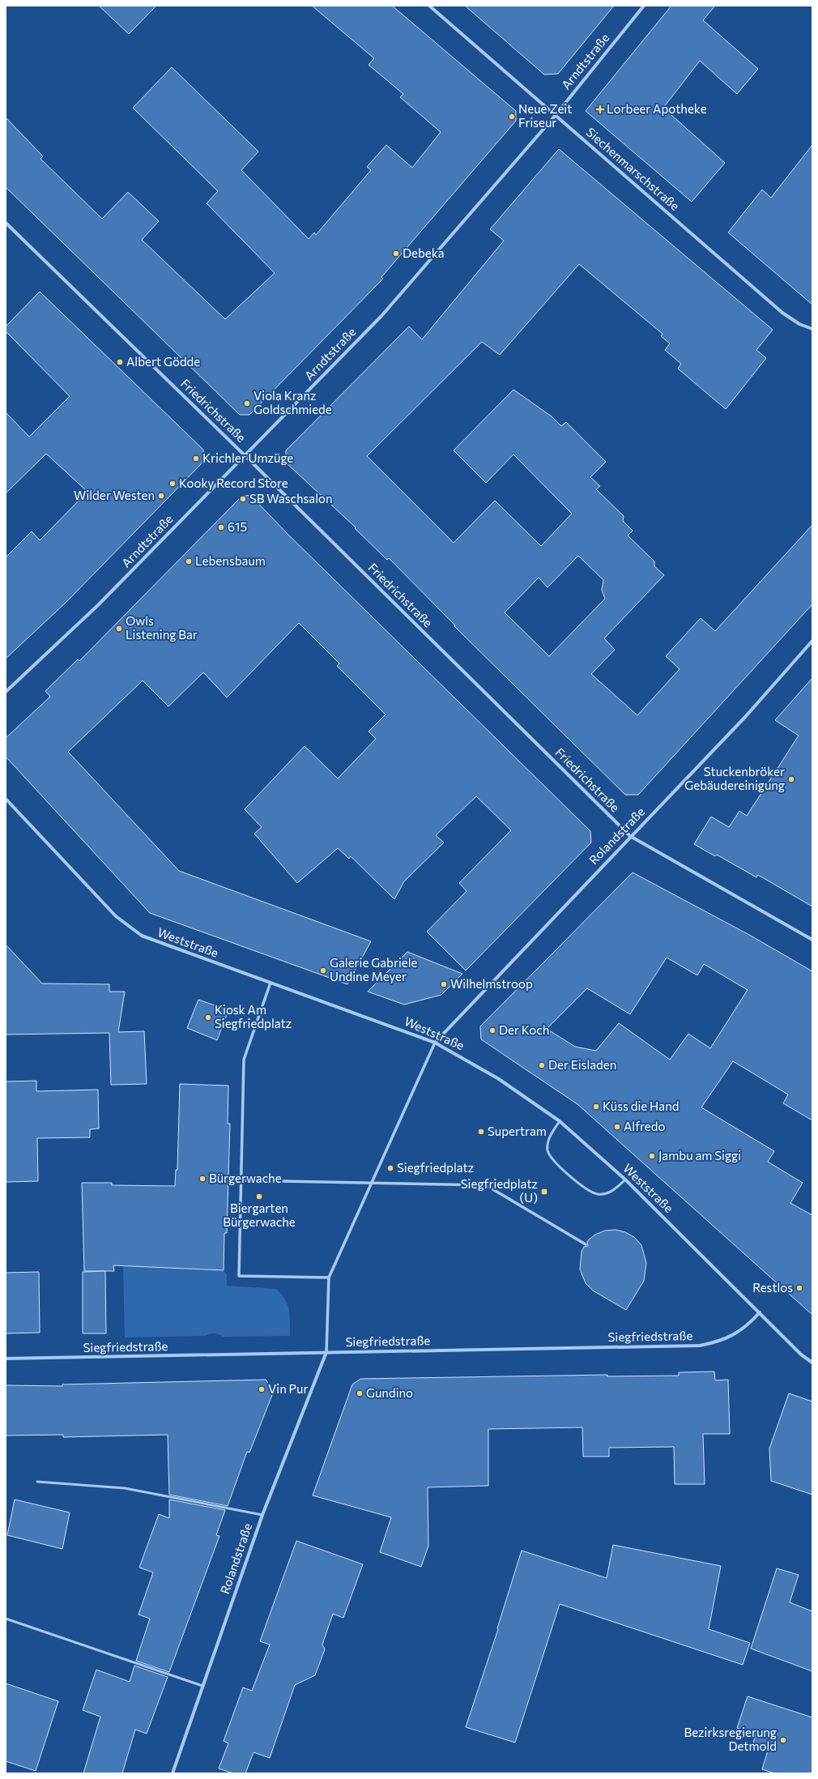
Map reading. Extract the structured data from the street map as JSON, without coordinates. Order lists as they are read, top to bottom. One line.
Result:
{"streets":{"street":["Arndtstraße","Siechenmarschstraße","Friedrichstraße","Rolandstraße","Weststraße","Siegfriedstraße"]},"crossings":[["Arndtstraße","Siechenmarschstraße"],["Arndtstraße","Friedrichstraße"],["Friedrichstraße","Rolandstraße"],["Rolandstraße","Weststraße"],["Rolandstraße","Siegfriedstraße"],["Weststraße","Siegfriedstraße"]],"places":{"health":["Lorbeer Apotheke"],"other":["Neue Zeit Friseur","Debeka","Albert Gödde","Viola Kranz Goldschmiede","Krichler Umzüge","Kooky Record Store","Wilder Westen","SB Waschsalon","615","Lebensbaum","Owls Listening Bar","Stuckenbröker Gebäudereinigung","Galerie Gabriele Undine Meyer","Wilhelmstroop","Kiosk Am Siegfriedplatz","Der Koch","Der Eisladen","Küss die Hand","Alfredo","Supertram","Jambu am Siggi","Siegfriedplatz","Bürgerwache","Biergarten Bürgerwache","Restlos","Vin Pur","Gundino","Bezirksregierung Detmold"],"transit":["Siegfriedplatz (U)"]}}
